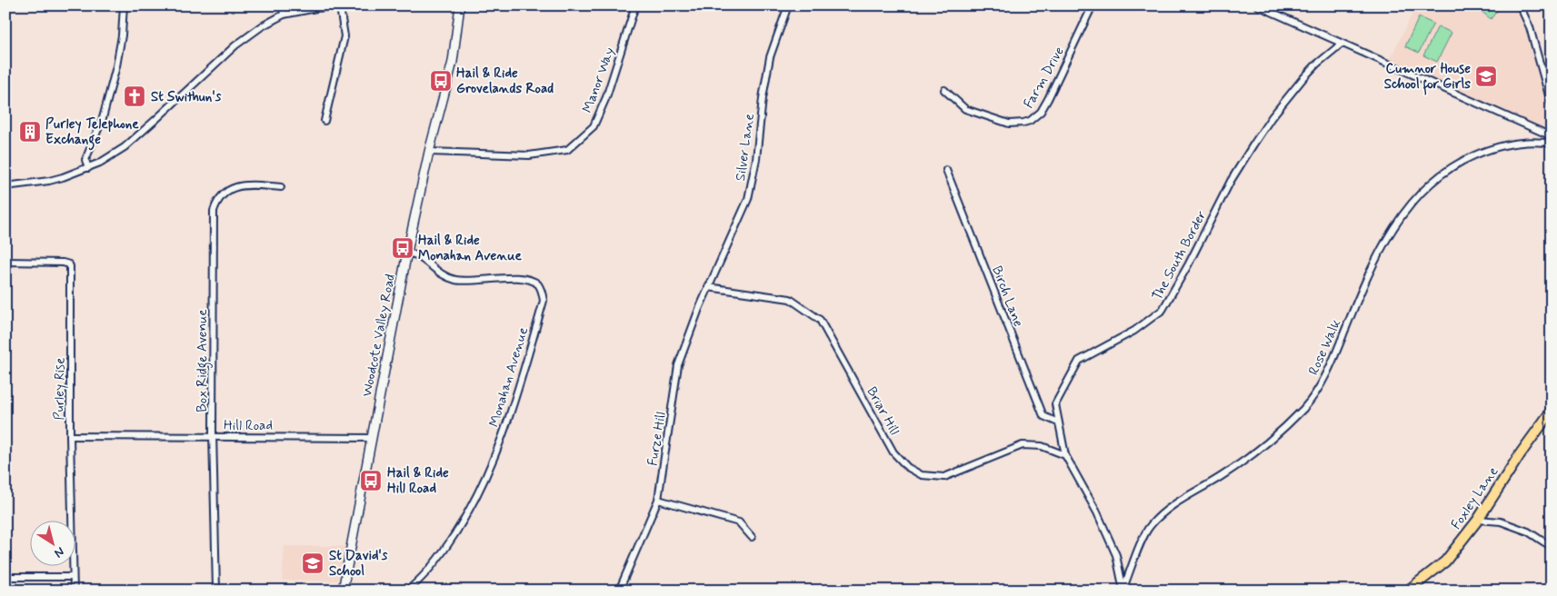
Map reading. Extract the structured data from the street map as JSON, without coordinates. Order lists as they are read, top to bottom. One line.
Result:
{"streets":{"main road":["Foxley Lane"],"street":["Farm Drive","Manor Way","Silver Lane","The South Border","Birch Lane","Woodcote Valley Road","Rose Walk","Box Ridge Avenue","Monahan Avenue","Purley Rise","Briar Hill","Hill Road","Furze Hill"]},"crossings":[["Manor Way","Woodcote Valley Road"],["Silver Lane","Briar Hill"],["Silver Lane","Furze Hill"],["The South Border","Birch Lane"],["The South Border","Rose Walk"],["The South Border","Briar Hill"],["Woodcote Valley Road","Monahan Avenue"],["Woodcote Valley Road","Hill Road"],["Box Ridge Avenue","Hill Road"],["Purley Rise","Hill Road"],["Briar Hill","Furze Hill"]],"places":{"school or university":["Cumnor House School for Girls","St David's School"],"bus stop":["Hail & Ride Grovelands Road","Hail & Ride Monahan Avenue","Hail & Ride Hill Road"],"church":["St Swithun's"],"building":["Purley Telephone Exchange"]},"north":"bottom right"}
